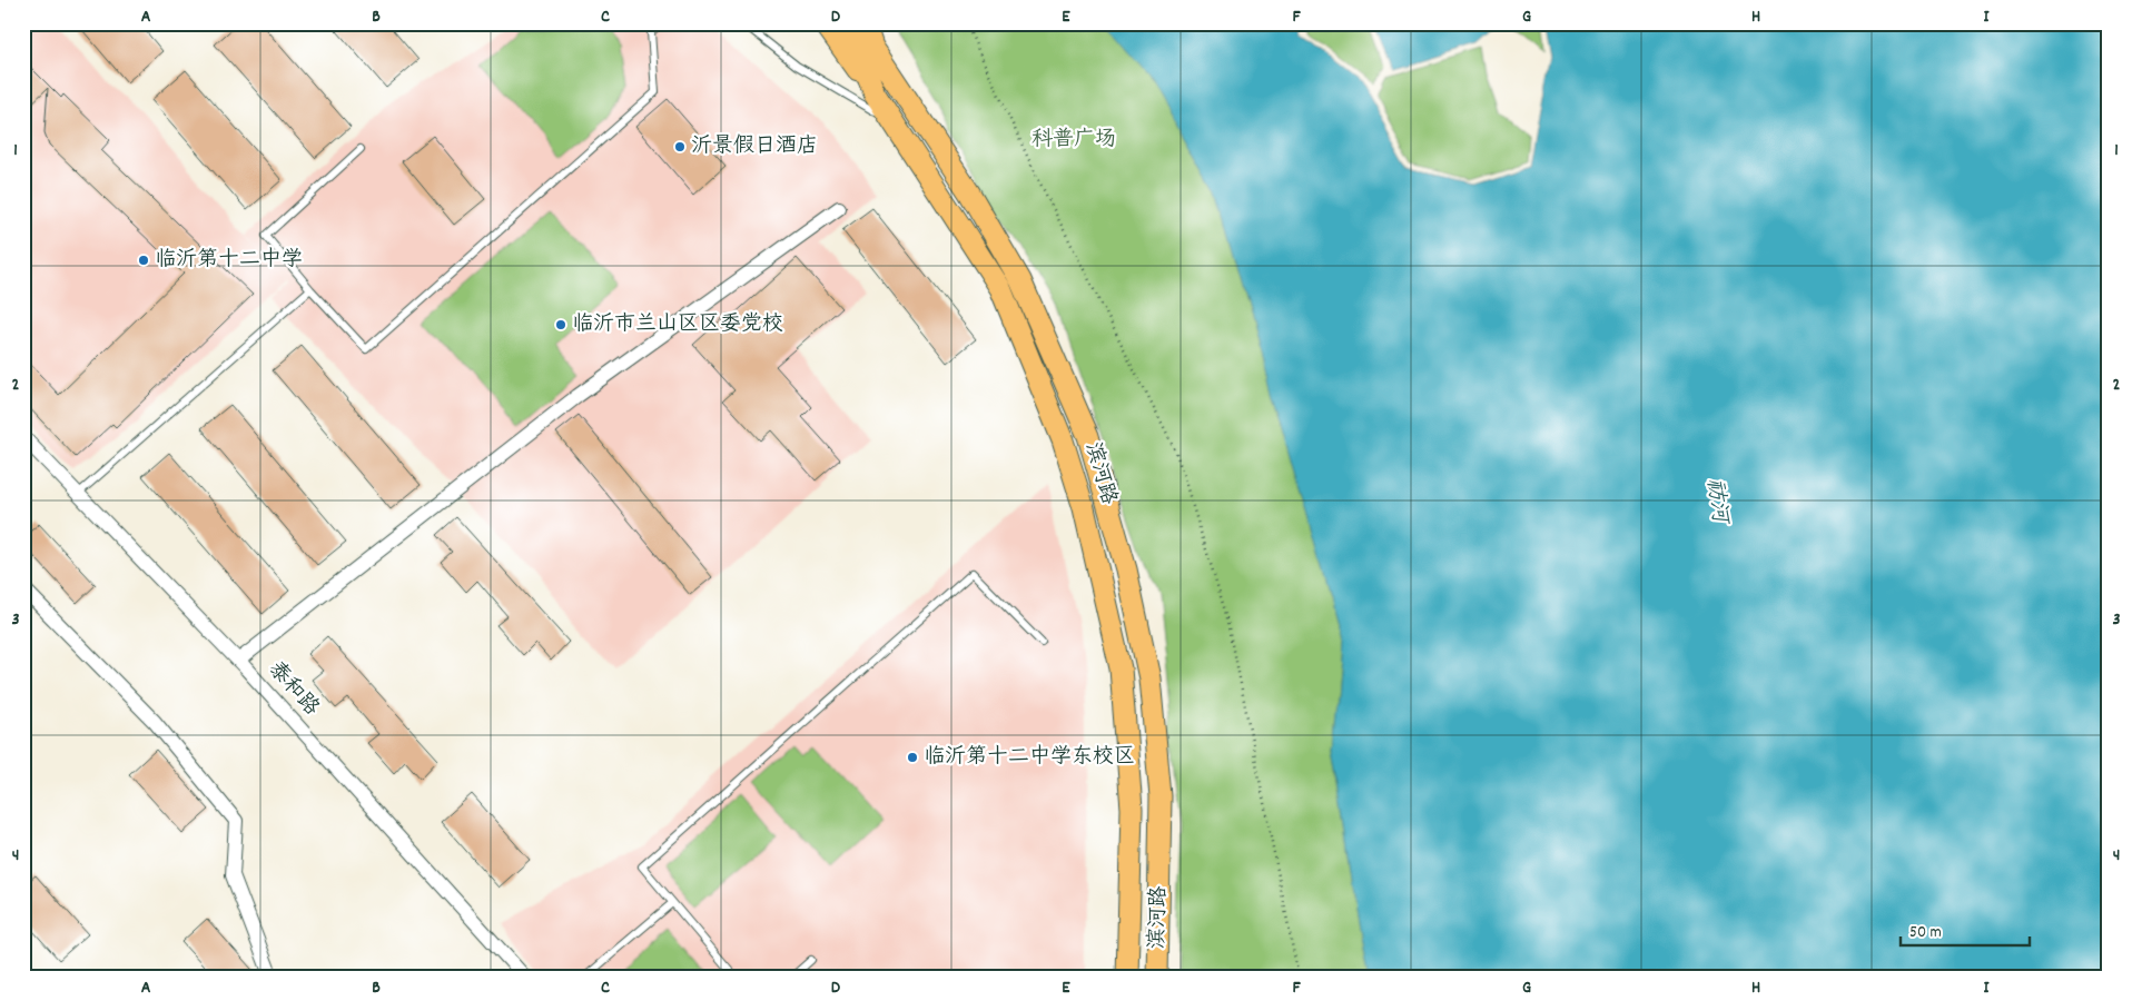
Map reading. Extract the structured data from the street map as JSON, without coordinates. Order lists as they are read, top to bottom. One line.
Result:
{"streets":{"main road":["滨河路"],"street":["泰和路"]},"water":["祊河"],"parks":["科普广场"],"places":["沂景假日酒店","临沂第十二中学","临沂市兰山区区委党校","临沂第十二中学东校区"],"scale_bar":"50 m","grid":{"columns":["A","B","C","D","E","F","G","H","I"],"rows":["1","2","3","4"]}}
